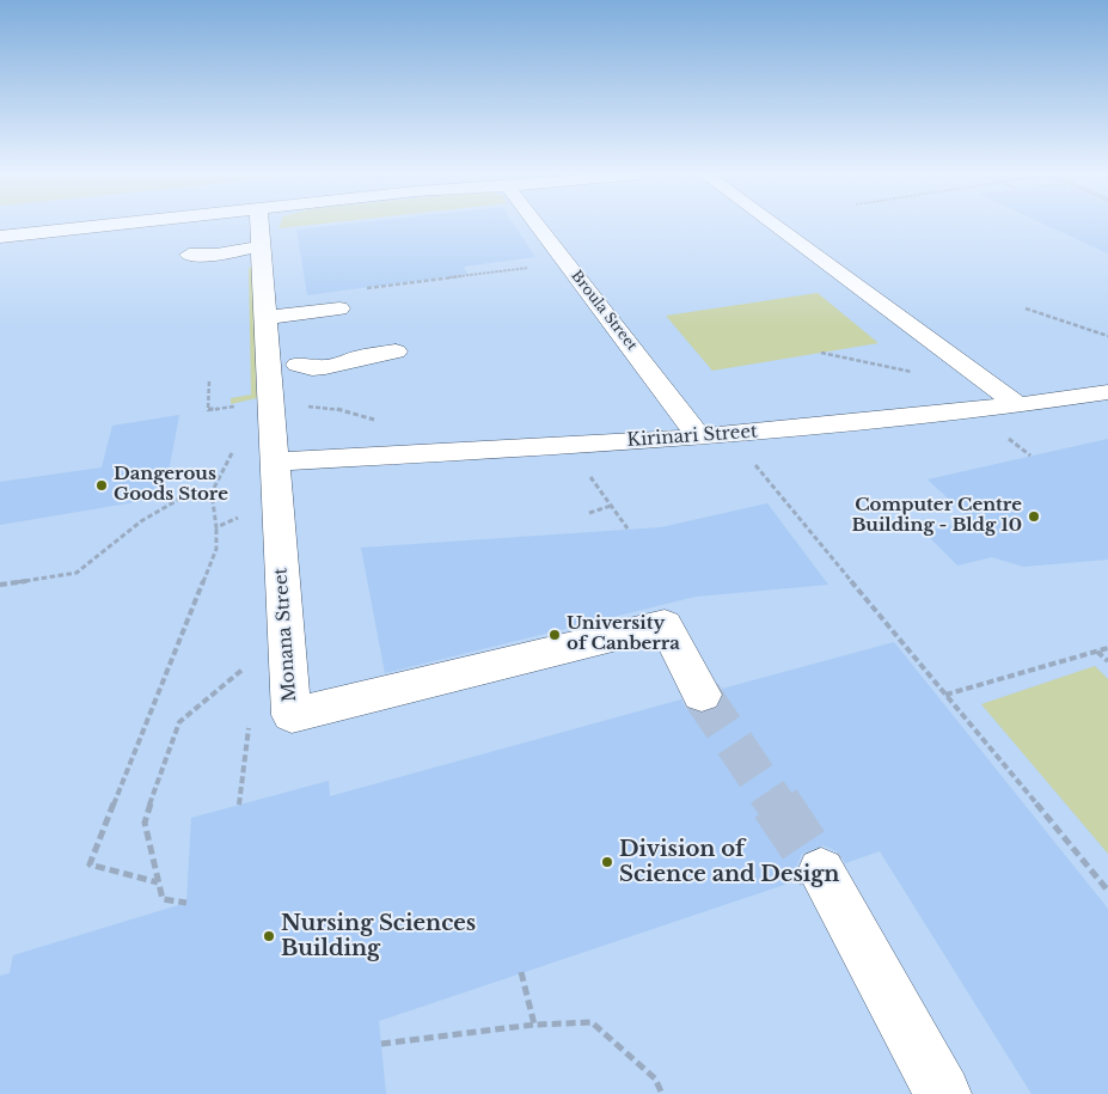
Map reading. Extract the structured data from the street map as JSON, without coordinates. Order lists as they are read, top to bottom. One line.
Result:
{"streets":{"street":["Broula Street","Kirinari Street","Monana Street"]},"crossings":[["Broula Street","Kirinari Street"],["Kirinari Street","Monana Street"]],"places":["Dangerous Goods Store","Computer Centre Building - Bldg 10","University of Canberra","Division of Science and Design","Nursing Sciences Building"]}
